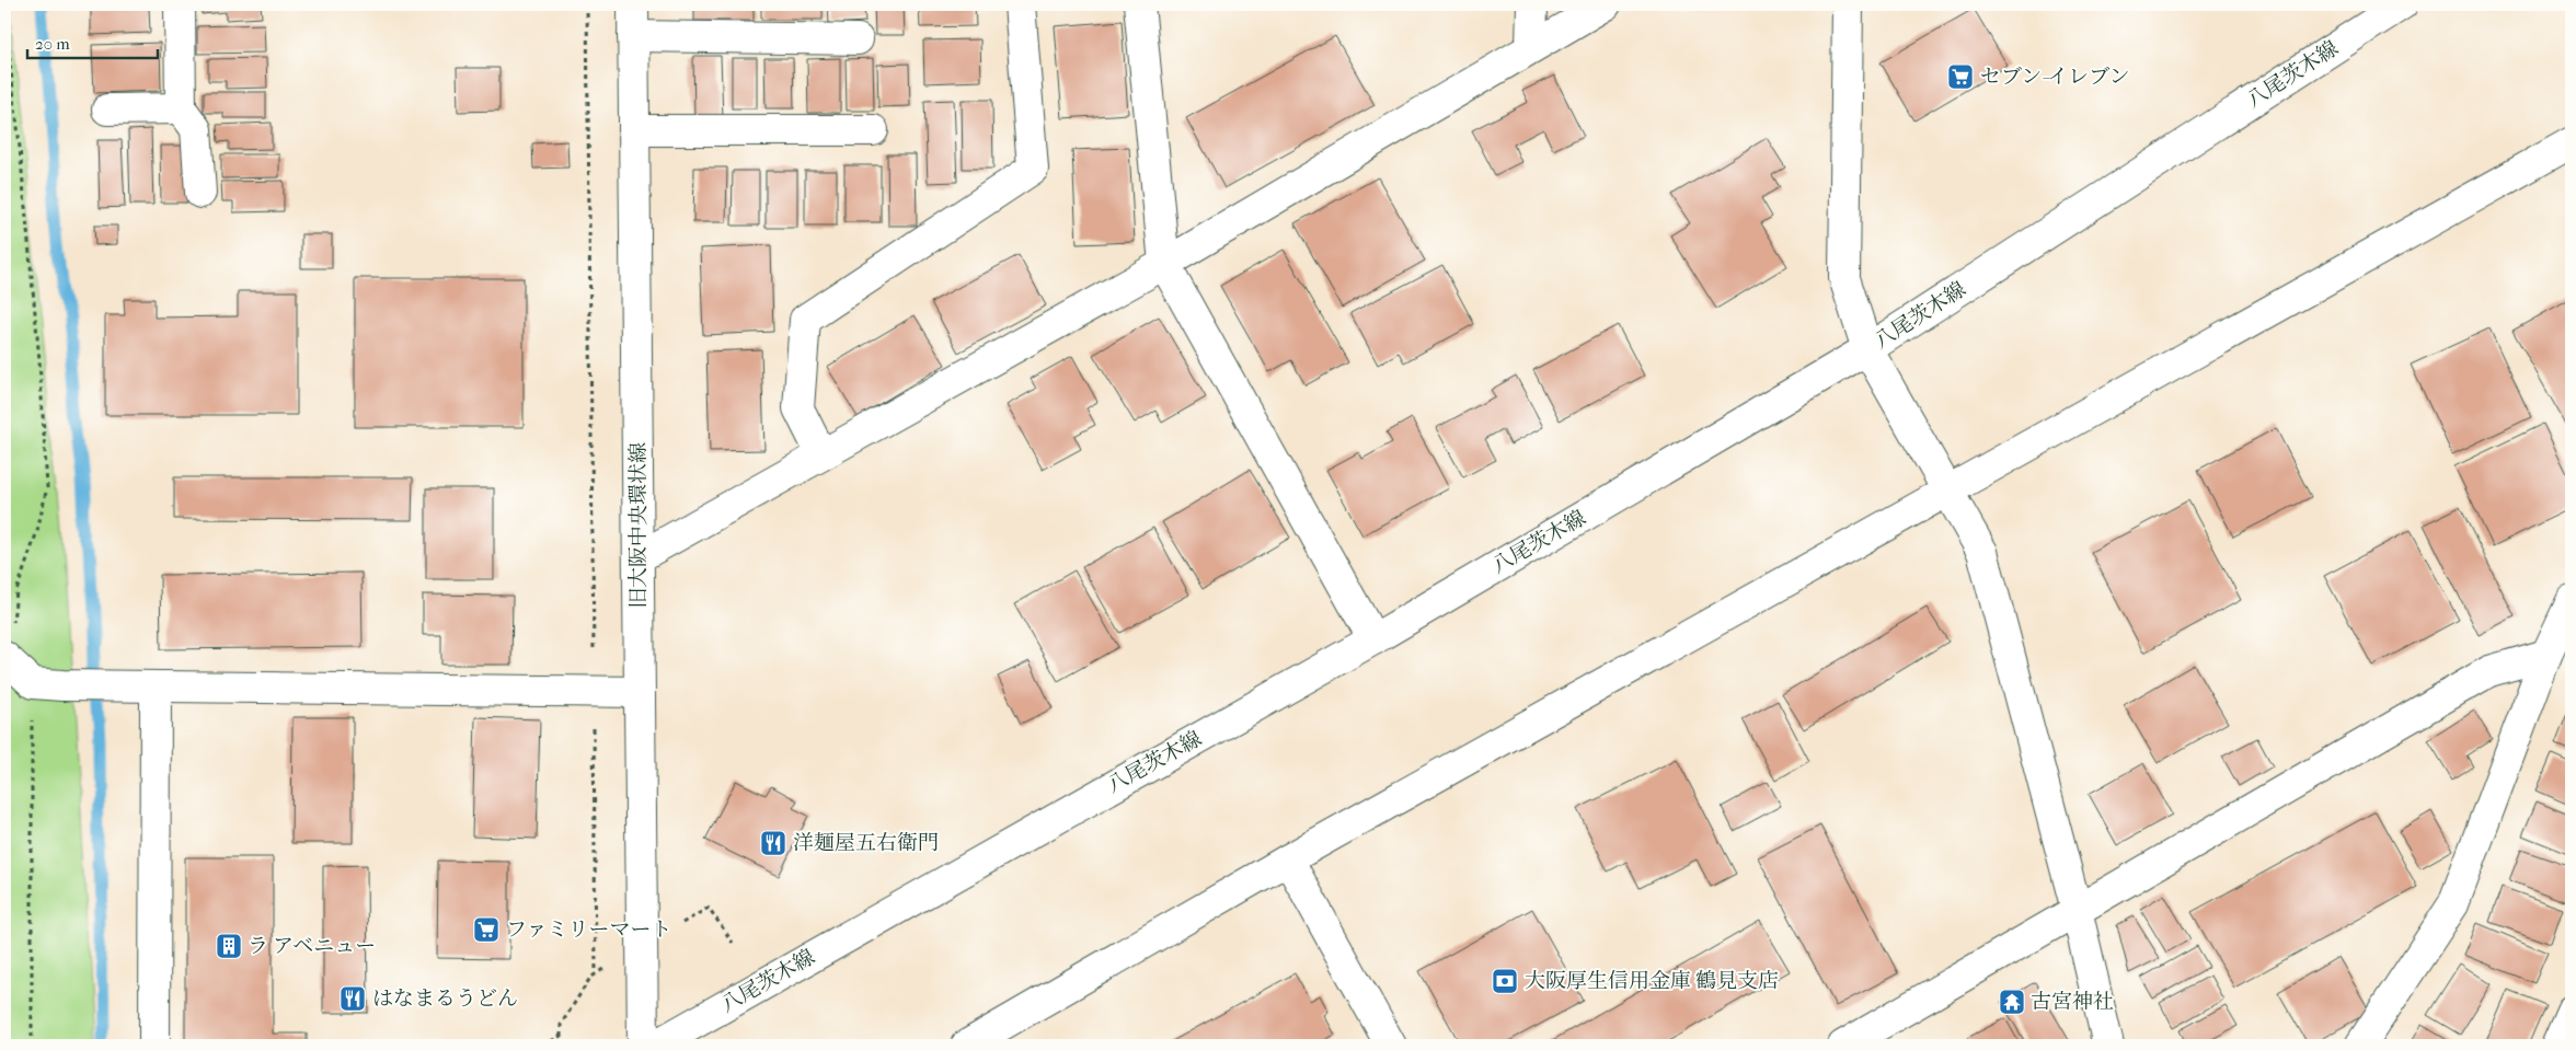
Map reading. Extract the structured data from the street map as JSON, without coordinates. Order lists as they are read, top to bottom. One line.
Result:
{"streets":{"street":["八尾茨木線","旧大阪中央環状線"]},"places":{"supermarket":["セブン-イレブン","ファミリーマート"],"restaurant":["洋麺屋五右衛門","はなまるうどん"],"building":["ラ アベニュー"],"bank":["大阪厚生信用金庫 鶴見支店"],"temple":["古宮神社"]},"scale_bar":"20 m"}
